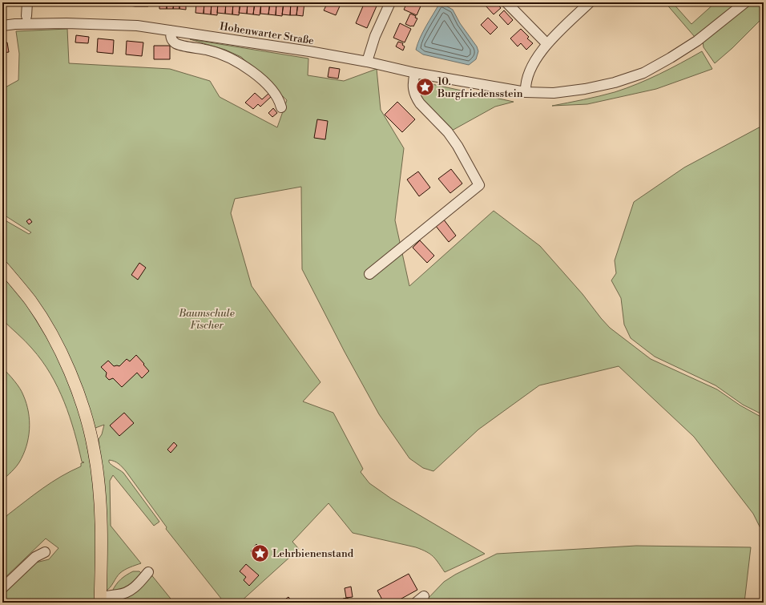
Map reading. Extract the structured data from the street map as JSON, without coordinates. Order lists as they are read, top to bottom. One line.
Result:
{"streets":{"street":["Hohenwarter Straße"]},"parks":["Baumschule Fischer"],"places":{"place":["10. Burgfriedensstein","Lehrbienenstand"]}}
